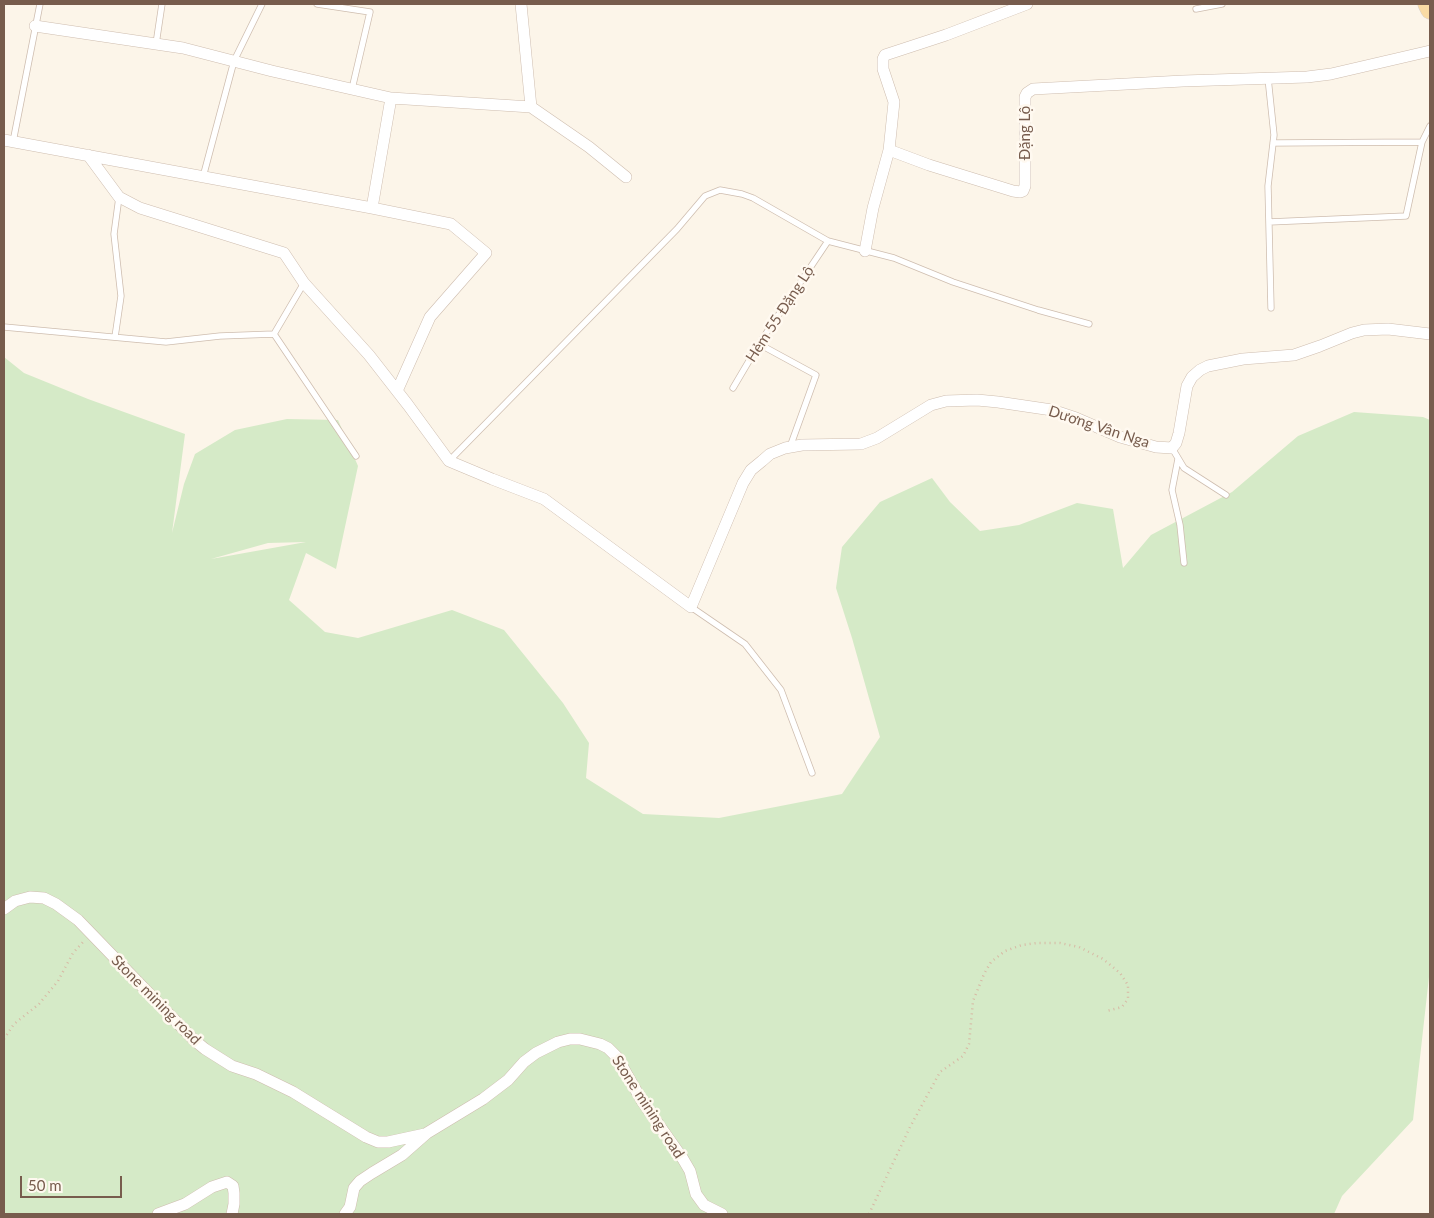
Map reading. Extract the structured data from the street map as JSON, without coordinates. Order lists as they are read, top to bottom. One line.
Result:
{"streets":{"street":["Đặng Lộ","Dương Vân Nga","Stone mining road"],"lane":["Hẻm 55 Đặng Lộ"]},"scale_bar":"50 m"}
